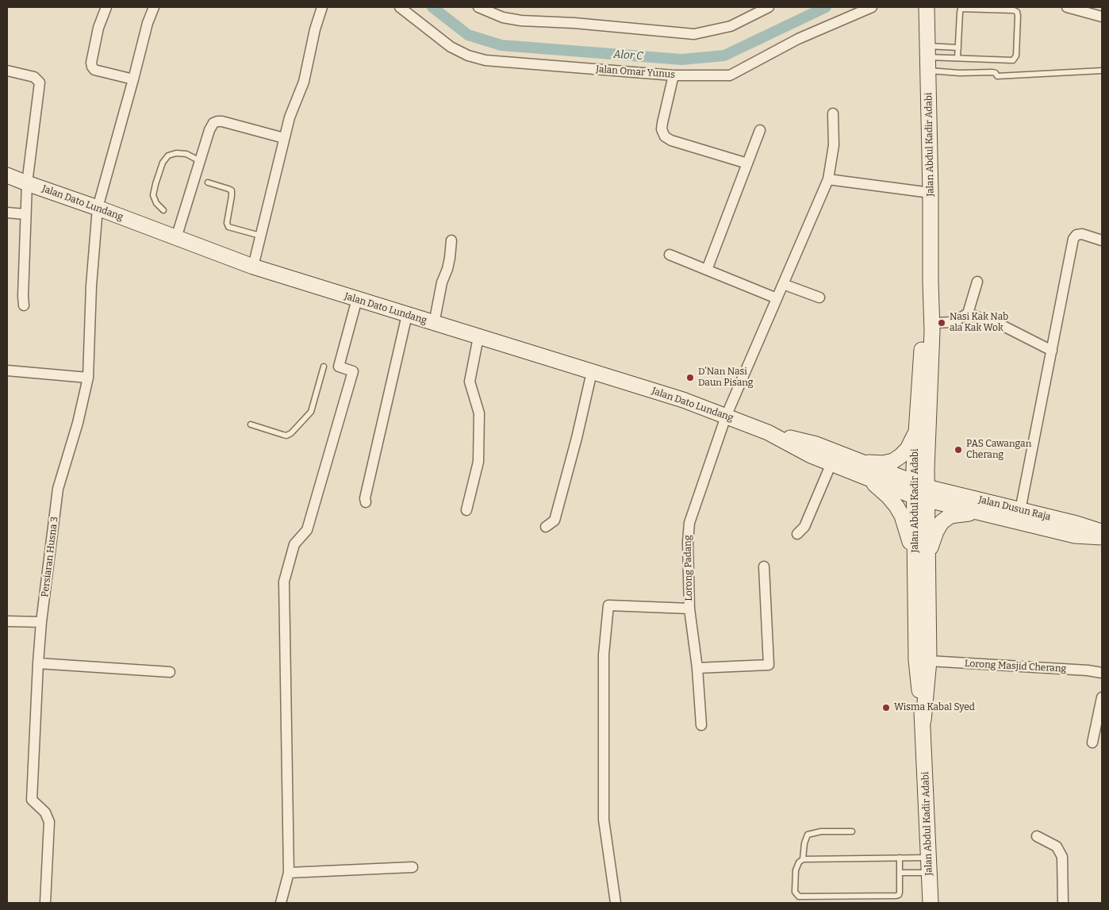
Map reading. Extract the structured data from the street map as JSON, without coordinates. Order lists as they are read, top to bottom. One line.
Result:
{"streets":{"main road":["Jalan Abdul Kadir Adabi","Jalan Dato Lundang","Jalan Dusun Raja"],"street":["Jalan Omar Yunus","Persiaran Husna 3","Lorong Padang","Lorong Masjid Cherang"]},"crossings":[["Jalan Abdul Kadir Adabi","Jalan Dato Lundang"],["Jalan Abdul Kadir Adabi","Jalan Dusun Raja"],["Jalan Abdul Kadir Adabi","Lorong Masjid Cherang"],["Jalan Dato Lundang","Jalan Dusun Raja"],["Jalan Dato Lundang","Persiaran Husna 3"],["Jalan Dato Lundang","Lorong Padang"]],"water":["Alor C"],"places":["Nasi Kak Nab ala Kak Wok","D’Nan Nasi Daun Pisang","PAS Cawangan Cherang","Wisma Kabal Syed"]}
